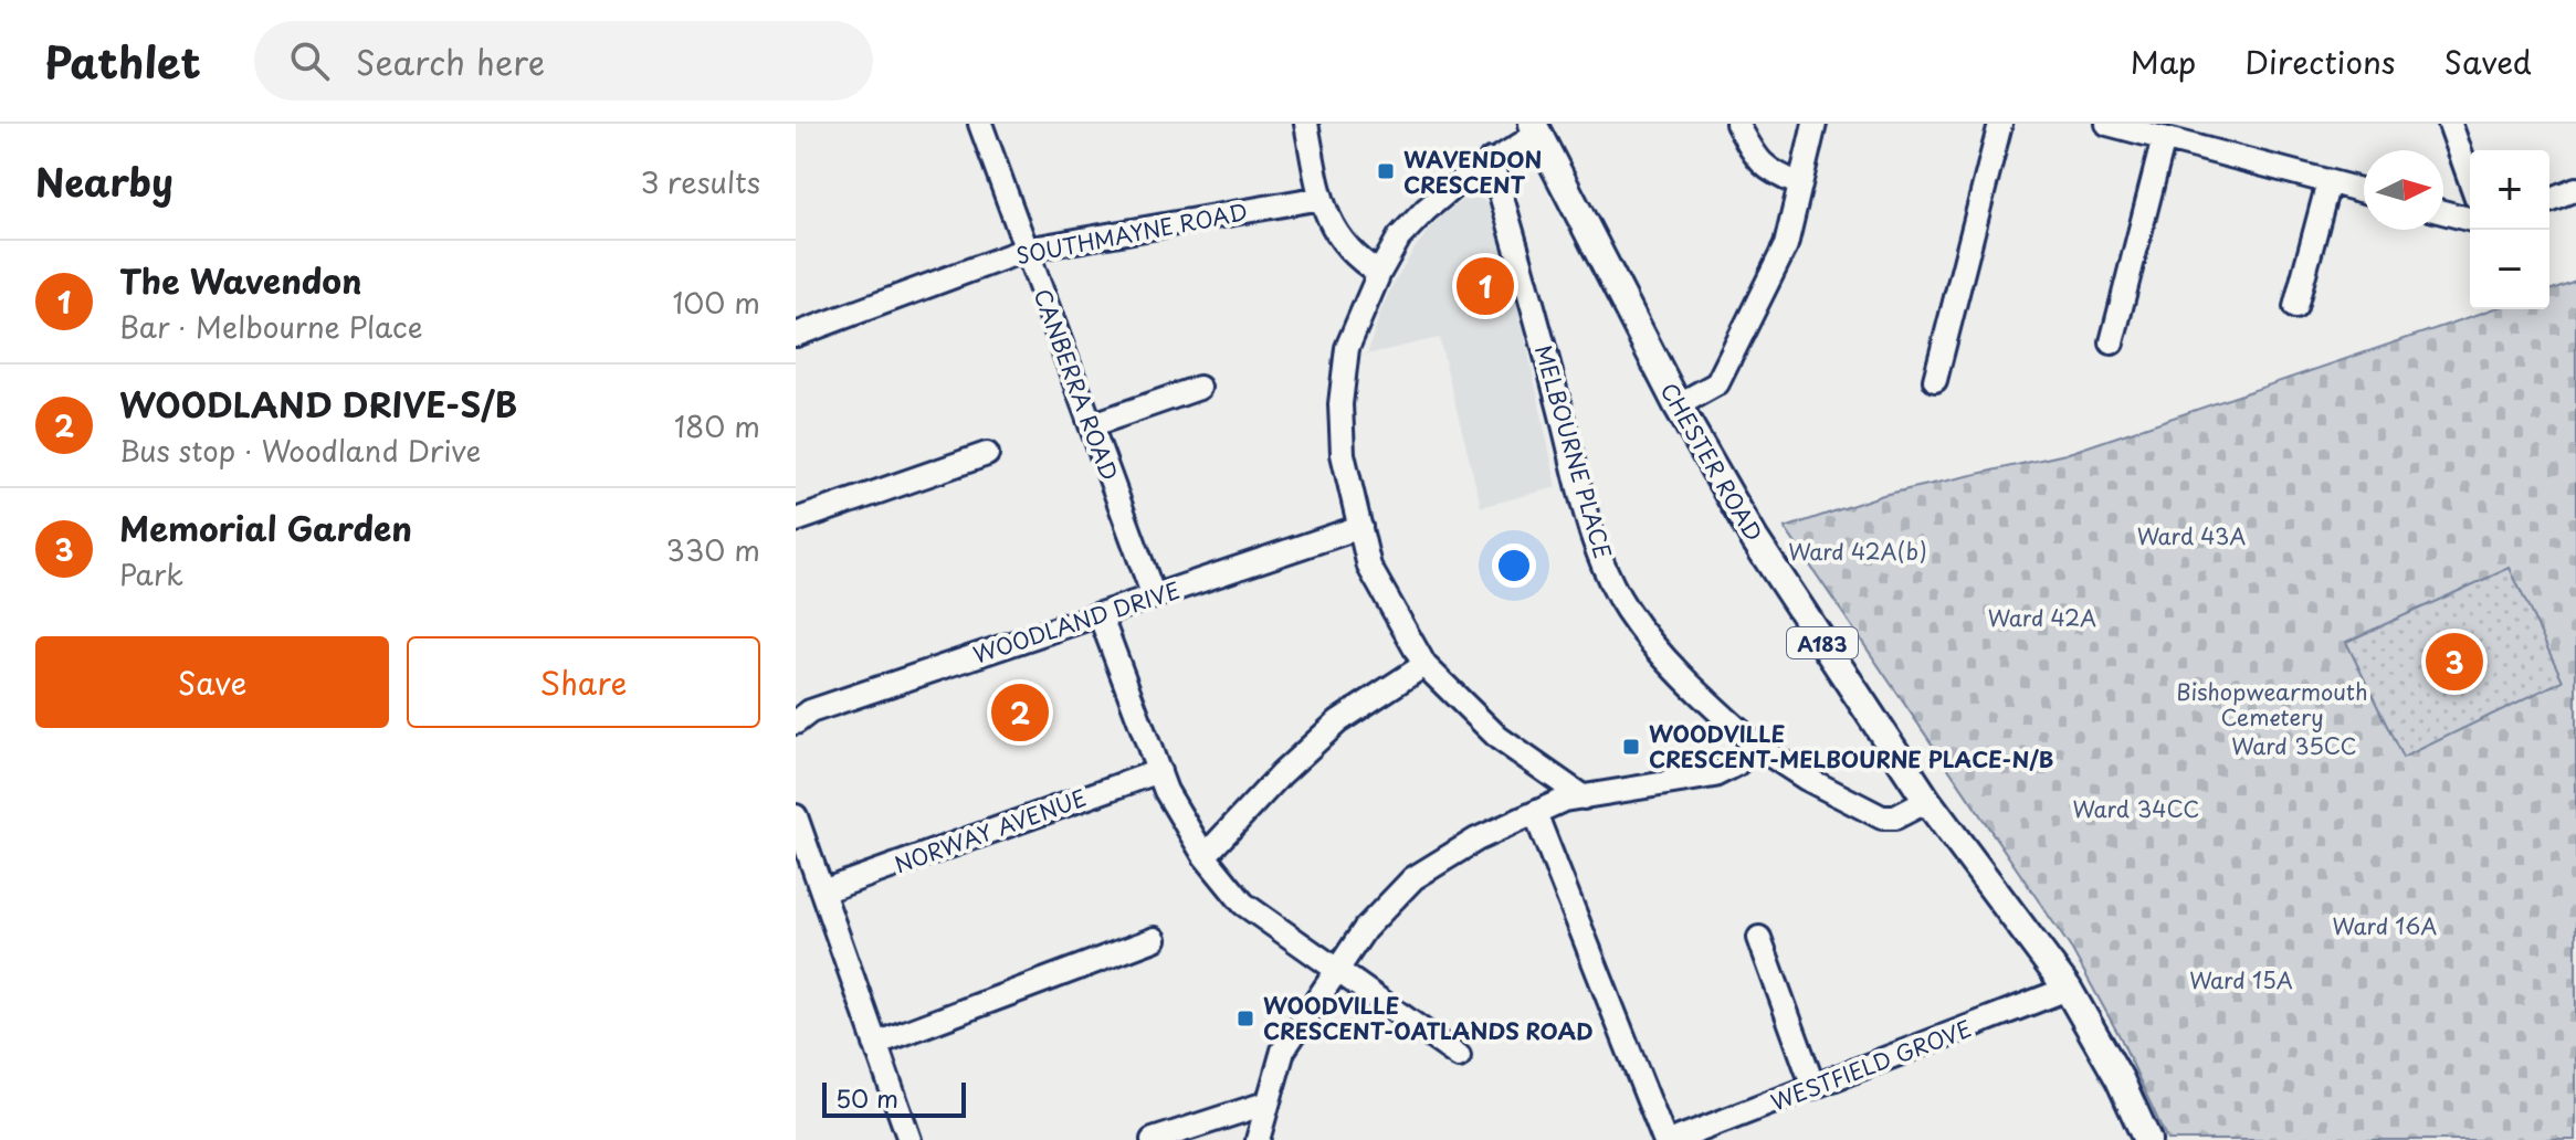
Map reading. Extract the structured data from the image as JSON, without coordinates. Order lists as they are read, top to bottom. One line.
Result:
{"streets":{"main road":["CHESTER ROAD","A183"],"street":["SOUTHMAYNE ROAD","CANBERRA ROAD","MELBOURNE PLACE","WOODLAND DRIVE","NORWAY AVENUE","WESTFIELD GROVE"]},"crossings":[["SOUTHMAYNE ROAD","CANBERRA ROAD"],["CANBERRA ROAD","WOODLAND DRIVE"],["MELBOURNE PLACE","CHESTER ROAD"],["CHESTER ROAD","WESTFIELD GROVE"]],"parks":["Ward 43A","Ward 42A(b)","Ward 42A","Bishopwearmouth Cemetery","Ward 35CC","Ward 34CC","Ward 16A","Ward 15A"],"places":{"transit":["WAVENDON CRESCENT","WOODVILLE CRESCENT-MELBOURNE PLACE-N/B","WOODVILLE CRESCENT-OATLANDS ROAD"]},"scale_bar":"50 m","north":"right","page":{"header":"Pathlet","search":"Search here","nav":["Map","Directions","Saved"],"heading":["Nearby","3 results"],"map_buttons":["+","−"],"list":[{"mark":"1","name":"The Wavendon","note":"Bar · Melbourne Place","value":"100 m"},{"mark":"2","name":"WOODLAND DRIVE-S/B","note":"Bus stop · Woodland Drive","value":"180 m"},{"mark":"3","name":"Memorial Garden","note":"Park","value":"330 m"}],"pins":["1","3","2"],"buttons":["Save","Share"],"scale":"50 m"}}
